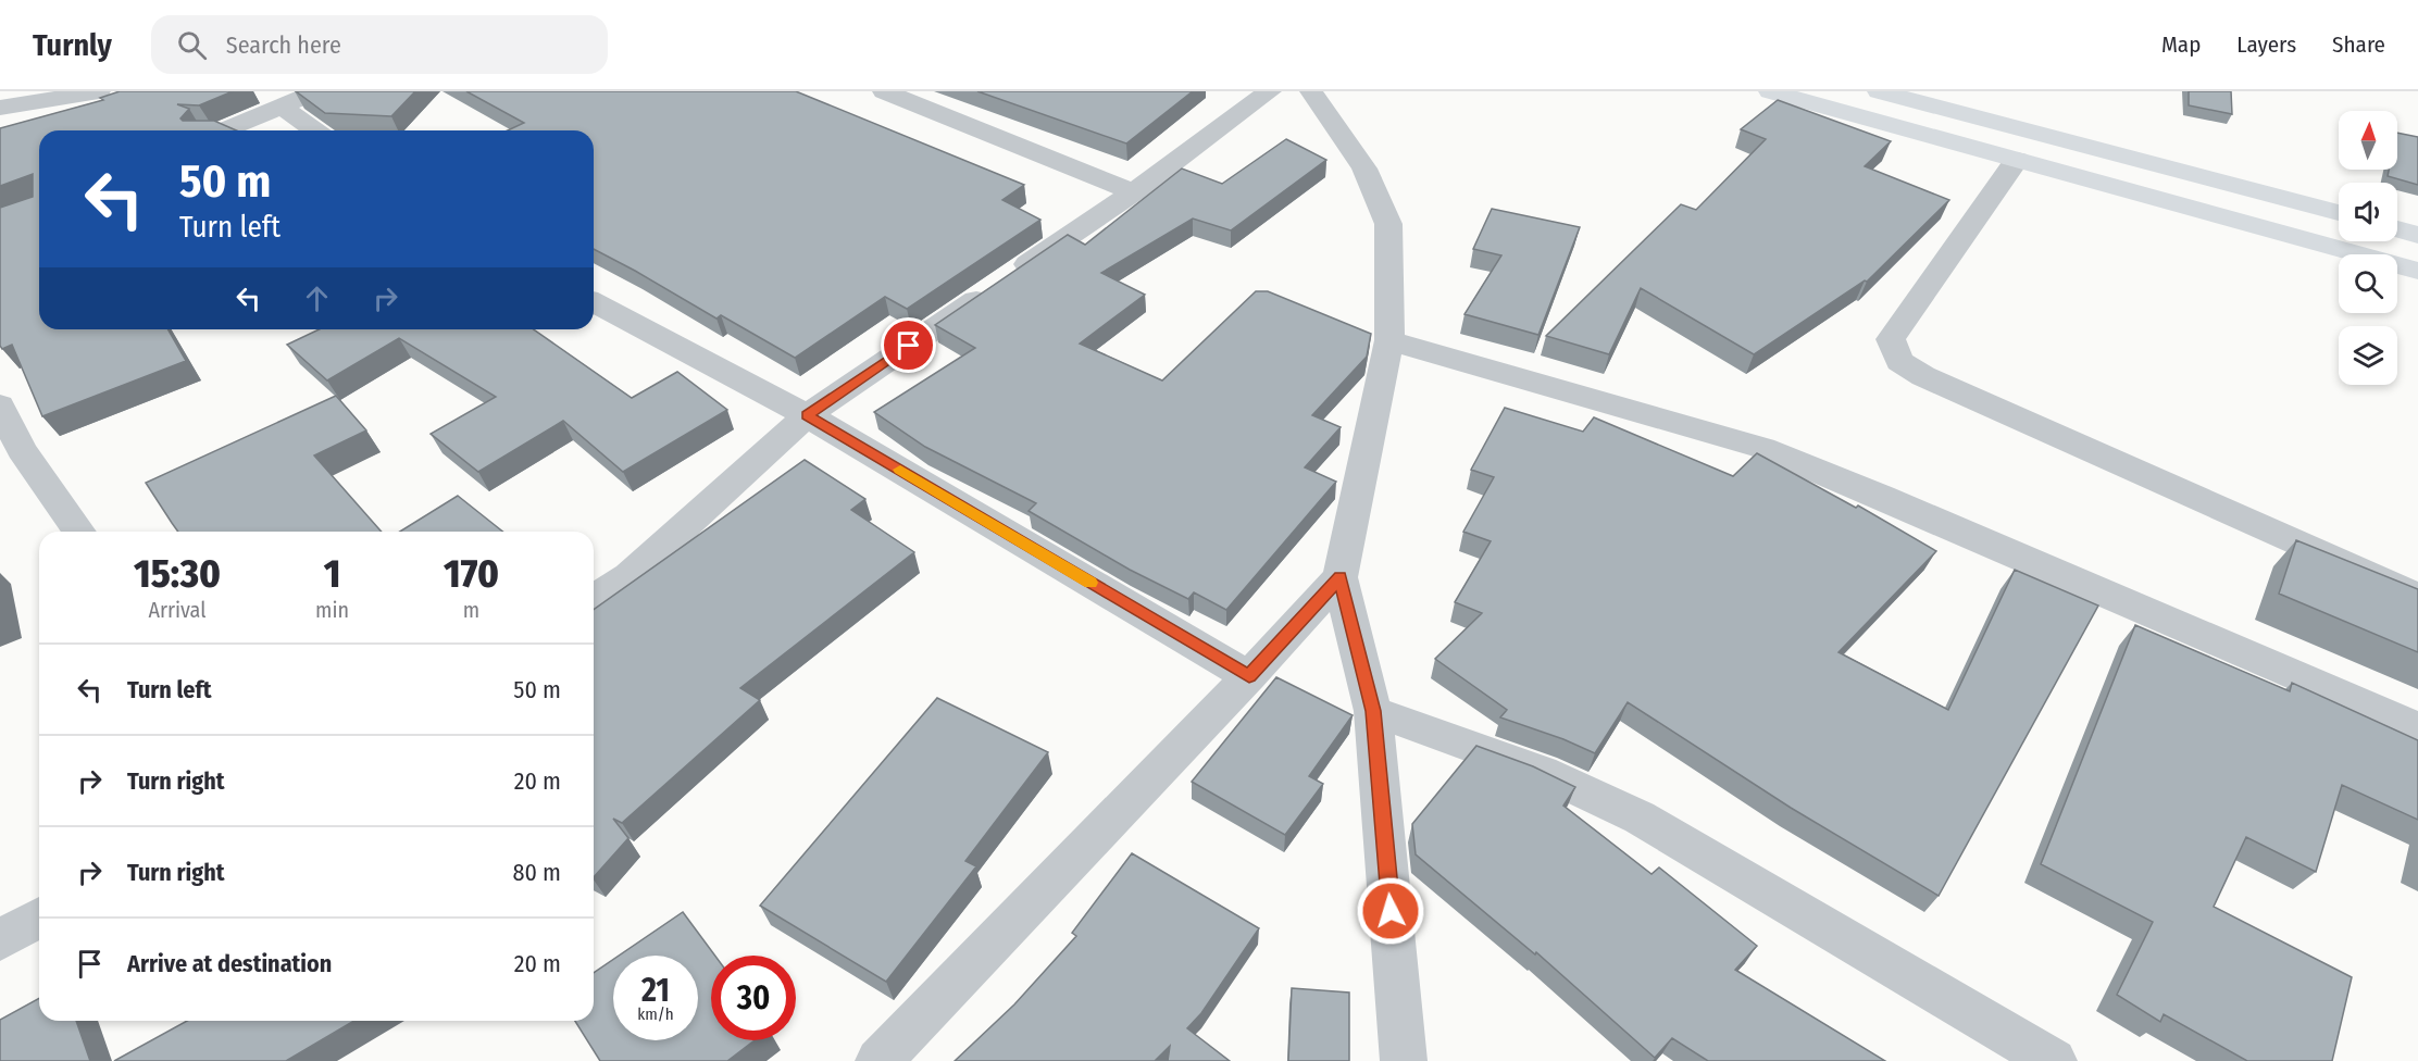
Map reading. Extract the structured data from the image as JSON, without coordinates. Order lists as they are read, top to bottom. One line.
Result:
{"north":"top","page":{"header":"Turnly","search":"Search here","nav":["Map","Layers","Share"],"turn":["50 m","Turn left"],"eta":["15:30","Arrival","1","min","170","m"],"list":[{"name":"Turn left","value":"50 m"},{"name":"Turn right","value":"20 m"},{"name":"Turn right","value":"80 m"},{"name":"Arrive at destination","value":"20 m"}],"speed":"21 km/h","limit":"30"}}
